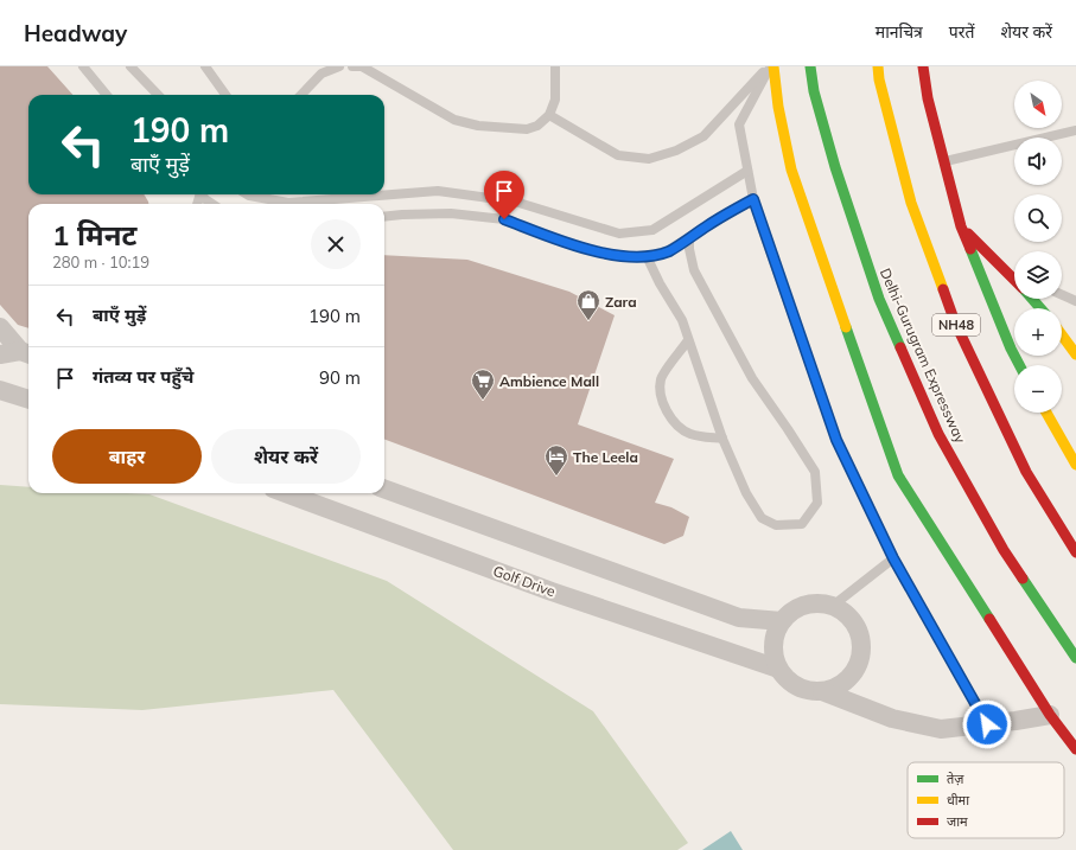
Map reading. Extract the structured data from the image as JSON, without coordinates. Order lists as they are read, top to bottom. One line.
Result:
{"streets":{"main road":["NH48","Delhi-Gurugram Expressway"],"street":["Golf Drive"]},"places":{"shop":["Zara"],"supermarket":["Ambience Mall"],"hotel":["The Leela"]},"legend":["तेज़","धीमा","जाम"],"north":"bottom right","page":{"header":"Headway","nav":["मानचित्र","परतें","शेयर करें"],"map_buttons":["+","−"],"turn":["190 m","बाएँ मुड़ें"],"heading":["1 मिनट","280 m · 10:19"],"list":[{"name":"बाएँ मुड़ें","value":"190 m"},{"name":"गंतव्य पर पहुँचे","value":"90 m"}],"buttons":["बाहर","शेयर करें"]}}
